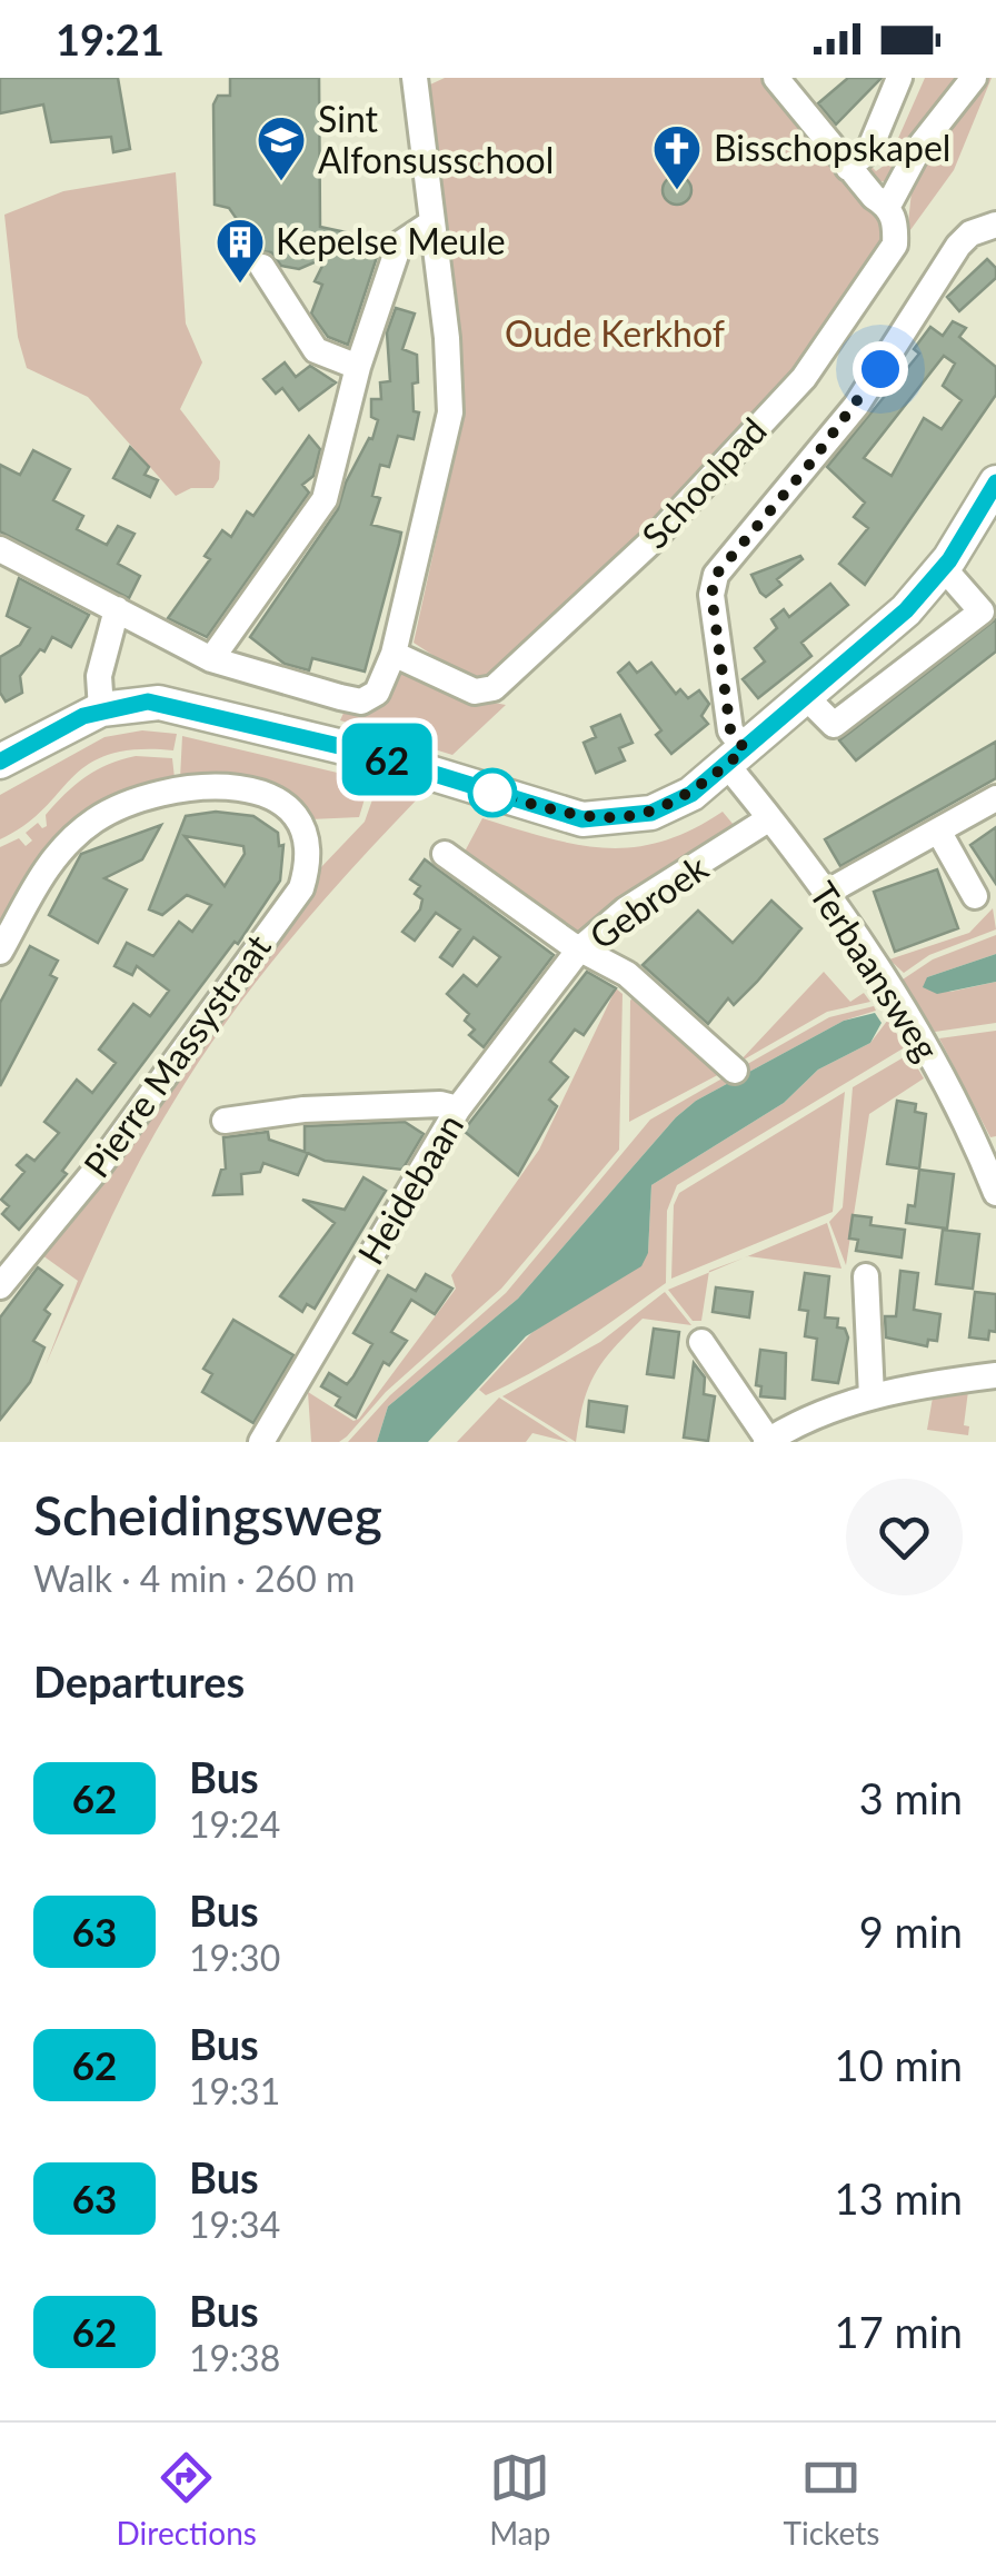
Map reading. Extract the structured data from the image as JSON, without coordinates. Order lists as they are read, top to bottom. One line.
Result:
{"streets":{"street":["Schoolpad","Gebroek","Terbaansweg","Pierre Massystraat","Heidebaan"]},"crossings":[["Gebroek","Terbaansweg"],["Gebroek","Heidebaan"]],"parks":["Oude Kerkhof"],"places":{"school or university":["Sint Alfonsusschool"],"church":["Bisschopskapel"],"building":["Kepelse Meule"]},"lines":["bus line 62"],"page":{"status":"19:21","on_map":"62","heading":[["Scheidingsweg","Walk · 4 min · 260 m"],"Departures"],"list":[{"mark":"62","name":"Bus","note":"19:24","value":"3 min"},{"mark":"63","name":"Bus","note":"19:30","value":"9 min"},{"mark":"62","name":"Bus","note":"19:31","value":"10 min"},{"mark":"63","name":"Bus","note":"19:34","value":"13 min"},{"mark":"62","name":"Bus","note":"19:38","value":"17 min"}],"tabs":["Directions","Map","Tickets"]}}
